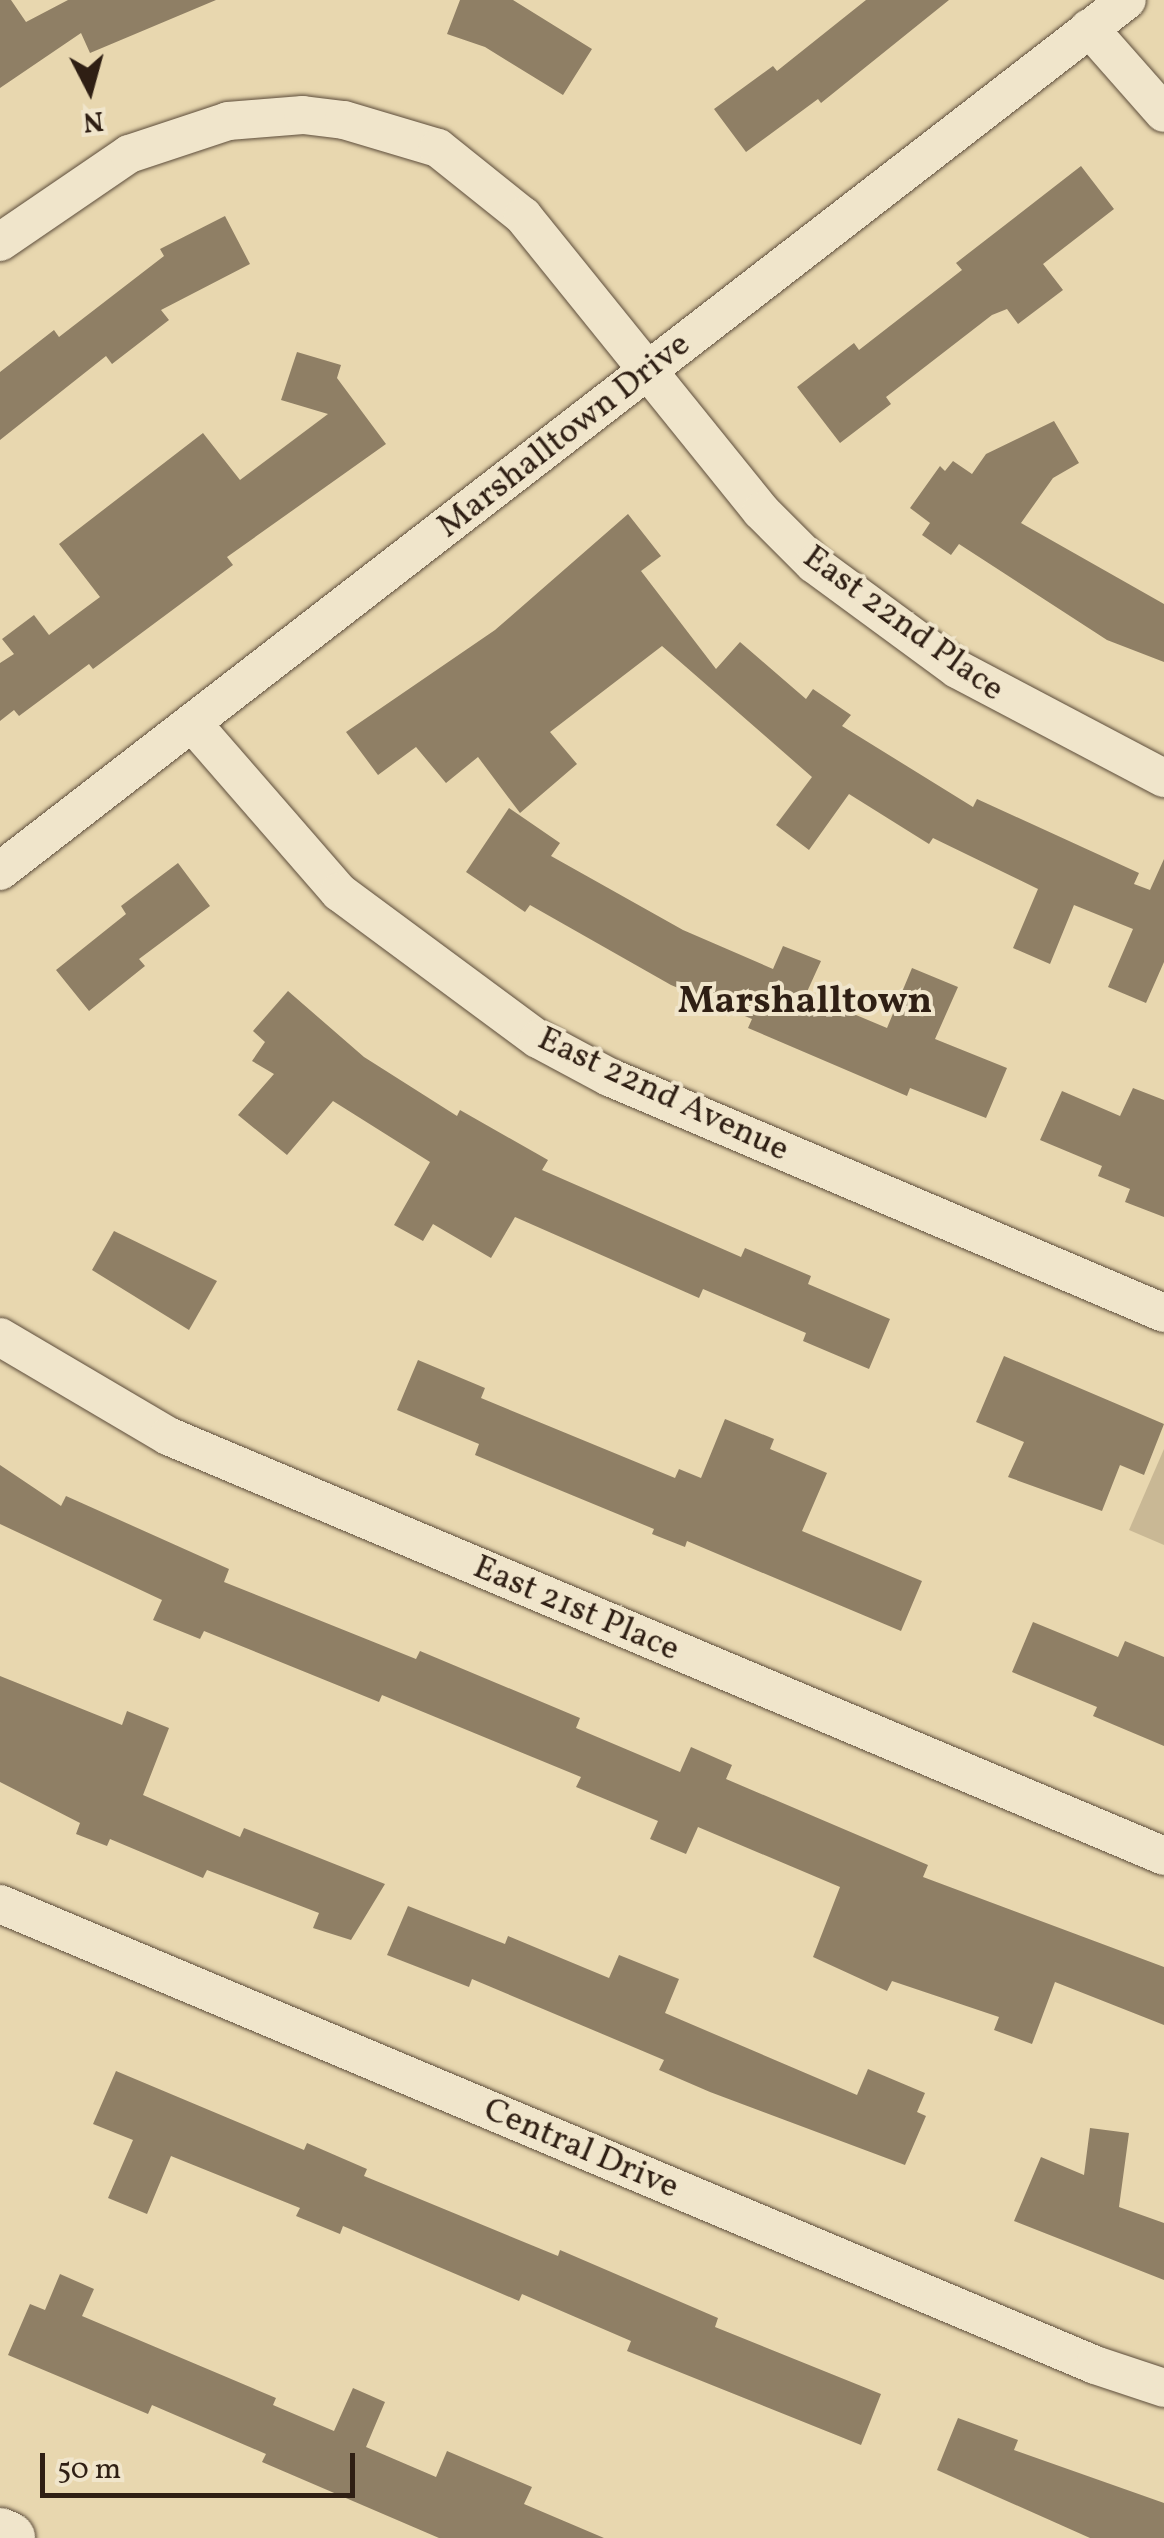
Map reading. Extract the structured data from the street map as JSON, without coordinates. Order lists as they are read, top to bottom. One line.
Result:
{"streets":{"street":["Marshalltown Drive","East 22nd Place","East 22nd Avenue","East 21st Place","Central Drive"]},"crossings":[["Marshalltown Drive","East 22nd Place"],["Marshalltown Drive","East 22nd Avenue"]],"districts":["Marshalltown"],"scale_bar":"50 m","north":"bottom"}
